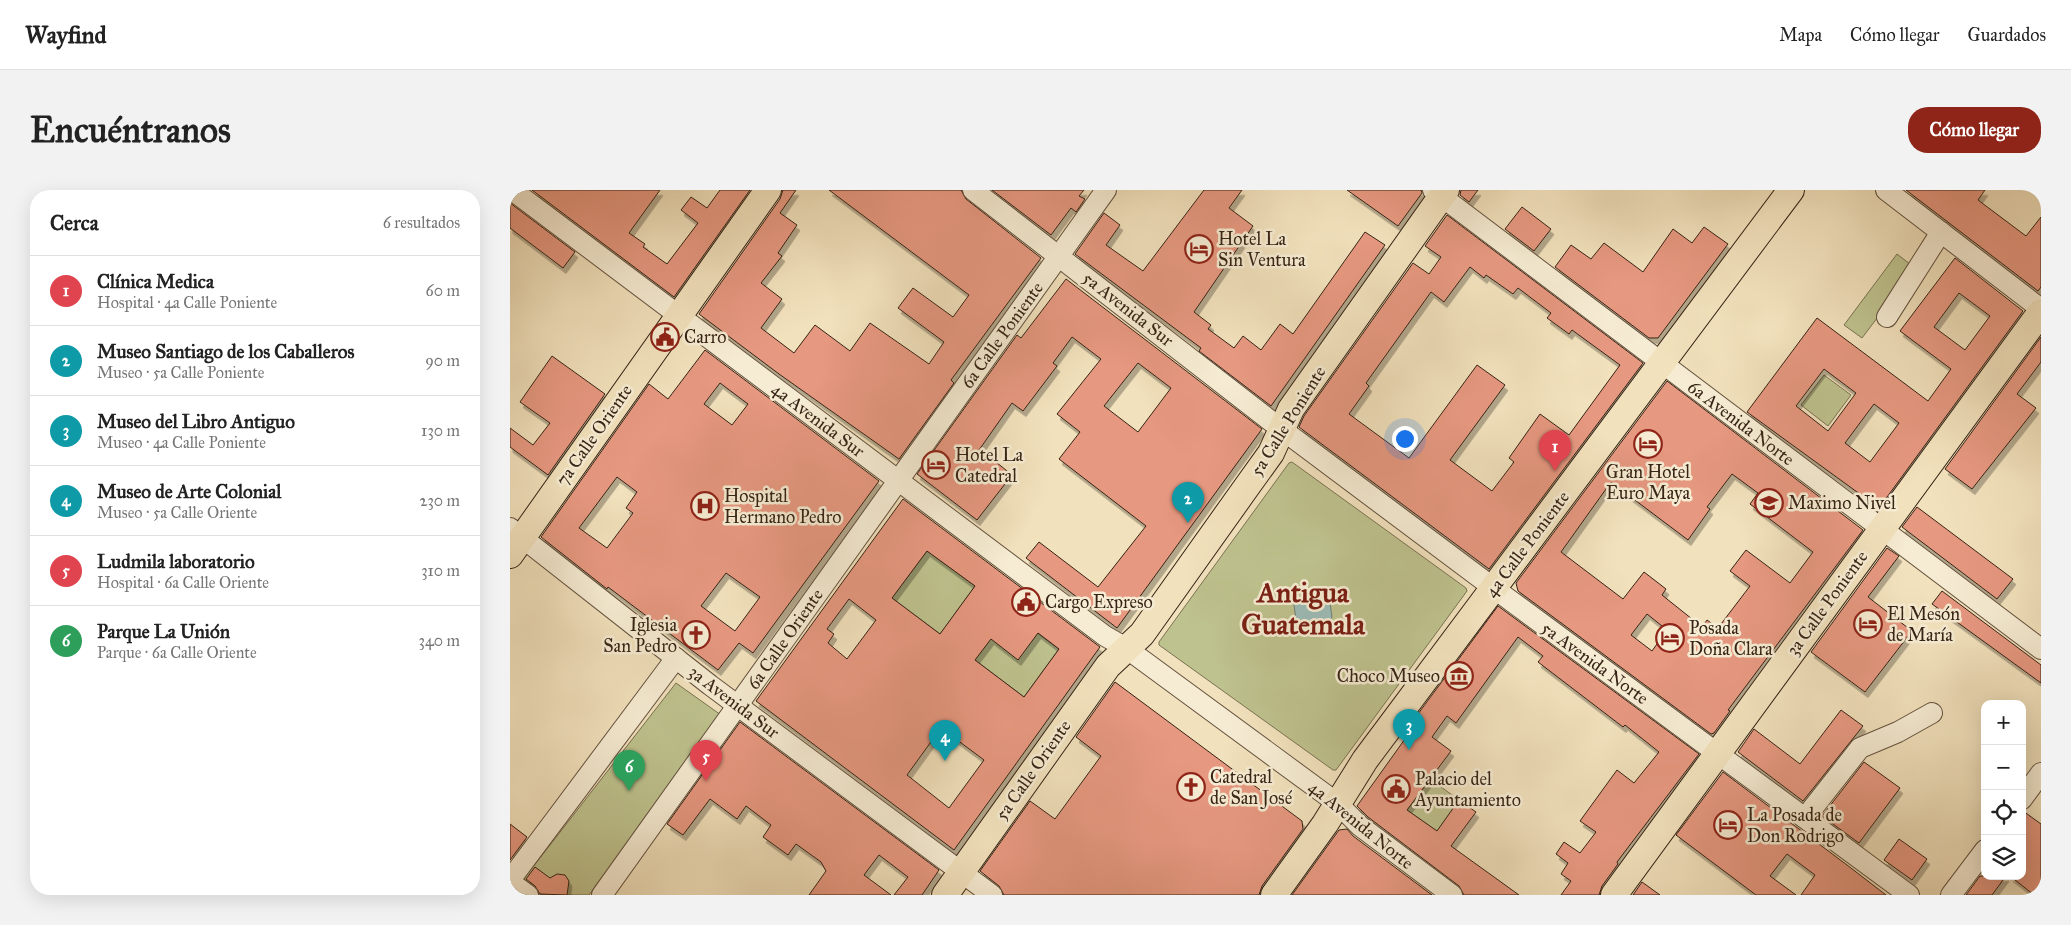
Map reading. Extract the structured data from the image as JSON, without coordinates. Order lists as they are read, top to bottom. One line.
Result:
{"streets":{"main road":["5a Calle Poniente","7a Calle Oriente","4a Calle Poniente","3a Calle Poniente","5a Calle Oriente"],"street":["5a Avenida Sur","6a Calle Poniente","4a Avenida Sur","6a Avenida Norte","6a Calle Oriente","5a Avenida Norte","3a Avenida Sur","4a Avenida Norte"]},"crossings":[["5a Avenida Sur","6a Calle Poniente"],["5a Avenida Sur","5a Calle Poniente"],["5a Avenida Sur","5a Avenida Norte"],["6a Calle Poniente","4a Avenida Sur"],["6a Calle Poniente","6a Calle Oriente"],["4a Avenida Sur","5a Calle Poniente"],["4a Avenida Sur","7a Calle Oriente"],["4a Avenida Sur","6a Calle Oriente"],["4a Avenida Sur","5a Calle Oriente"],["4a Avenida Sur","4a Avenida Norte"],["5a Calle Poniente","6a Avenida Norte"],["5a Calle Poniente","5a Avenida Norte"],["5a Calle Poniente","5a Calle Oriente"],["5a Calle Poniente","4a Avenida Norte"],["6a Avenida Norte","4a Calle Poniente"],["6a Avenida Norte","3a Calle Poniente"],["7a Calle Oriente","3a Avenida Sur"],["4a Calle Poniente","5a Avenida Norte"],["4a Calle Poniente","4a Avenida Norte"],["3a Calle Poniente","5a Avenida Norte"],["6a Calle Oriente","3a Avenida Sur"],["3a Avenida Sur","5a Calle Oriente"],["5a Calle Oriente","4a Avenida Norte"]],"districts":["Antigua Guatemala"],"places":{"hotel":["Hotel La Sin Ventura","Gran Hotel Euro Maya","Hotel La Catedral","El Mesón de María","Posada Doña Clara","La Posada de Don Rodrigo"],"public building":["Carro","Cargo Expreso","Palacio del Ayuntamiento"],"school or university":["Maximo Nivel"],"hospital":["Hospital Hermano Pedro"],"church":["Iglesia San Pedro","Catedral de San José"],"museum":["Choco Museo"]},"page":{"header":"Wayfind","nav":["Mapa","Cómo llegar","Guardados"],"buttons":"Cómo llegar","title":"Encuéntranos","heading":["Cerca","6 resultados"],"list":[{"mark":"1","name":"Clínica Medica","note":"Hospital · 4a Calle Poniente","value":"60 m"},{"mark":"2","name":"Museo Santiago de los Caballeros","note":"Museo · 5a Calle Poniente","value":"90 m"},{"mark":"3","name":"Museo del Libro Antiguo","note":"Museo · 4a Calle Poniente","value":"130 m"},{"mark":"4","name":"Museo de Arte Colonial","note":"Museo · 5a Calle Oriente","value":"230 m"},{"mark":"5","name":"Ludmila laboratorio","note":"Hospital · 6a Calle Oriente","value":"310 m"},{"mark":"6","name":"Parque La Unión","note":"Parque · 6a Calle Oriente","value":"340 m"}],"pins":["1","2","3","4","5","6"],"map_buttons":["+","−"]}}
